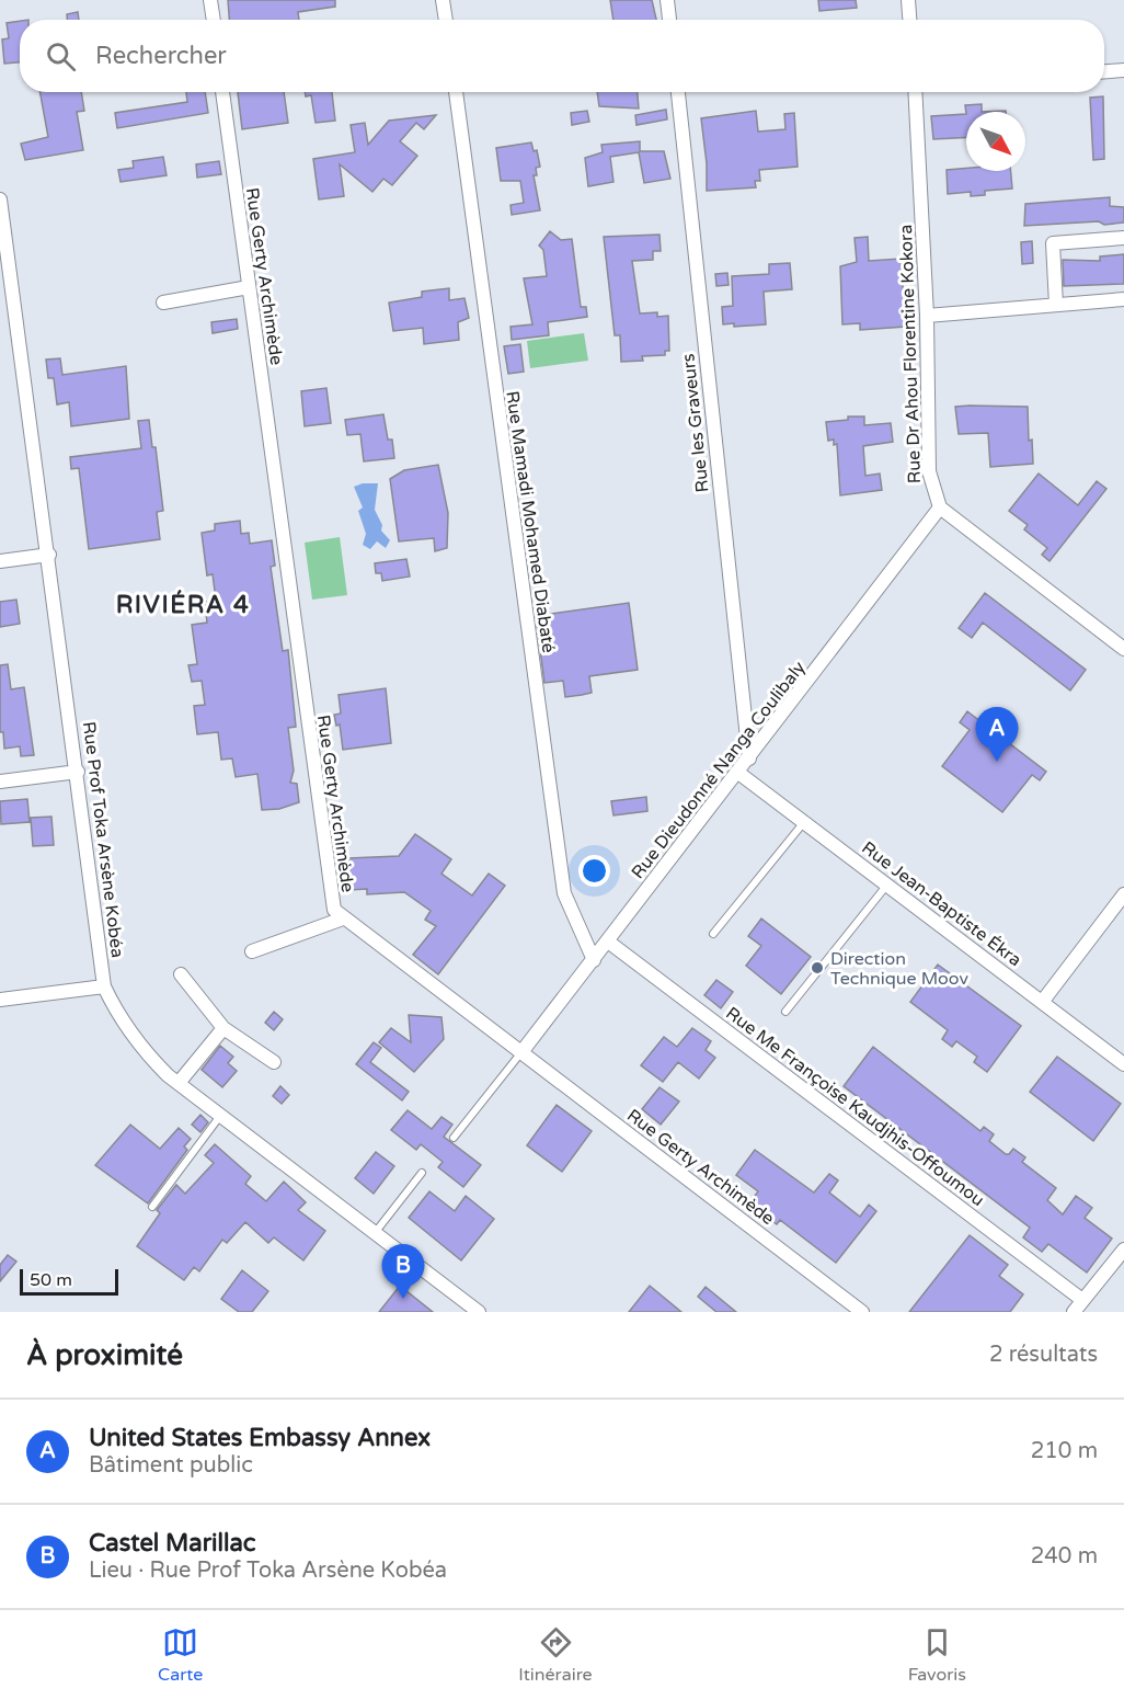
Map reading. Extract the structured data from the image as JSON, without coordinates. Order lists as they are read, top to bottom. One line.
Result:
{"streets":{"street":["Rue Gerty Archimède","Rue Dr Ahou Florentine Kokora","Rue les Graveurs","Rue Mamadi Mohamed Diabaté","Rue Dieudonné Nanga Coulibaly","Rue Prof Toka Arsène Kobéa","Rue Jean-Baptiste Ékra","Rue Me Françoise Kaudjhis-Offoumou"]},"crossings":[["Rue Gerty Archimède","Rue Dieudonné Nanga Coulibaly"],["Rue Dr Ahou Florentine Kokora","Rue Dieudonné Nanga Coulibaly"],["Rue les Graveurs","Rue Dieudonné Nanga Coulibaly"],["Rue Mamadi Mohamed Diabaté","Rue Dieudonné Nanga Coulibaly"],["Rue Dieudonné Nanga Coulibaly","Rue Jean-Baptiste Ékra"],["Rue Dieudonné Nanga Coulibaly","Rue Me Françoise Kaudjhis-Offoumou"]],"districts":["RIVIÉRA 4"],"places":["Direction Technique Moov"],"scale_bar":"50 m","north":"bottom right","page":{"search":"Rechercher","pins":["A","B"],"scale":"50 m","heading":["À proximité","2 résultats"],"list":[{"mark":"A","name":"United States Embassy Annex","note":"Bâtiment public","value":"210 m"},{"mark":"B","name":"Castel Marillac","note":"Lieu · Rue Prof Toka Arsène Kobéa","value":"240 m"}],"nav":["Carte","Itinéraire","Favoris"]}}
